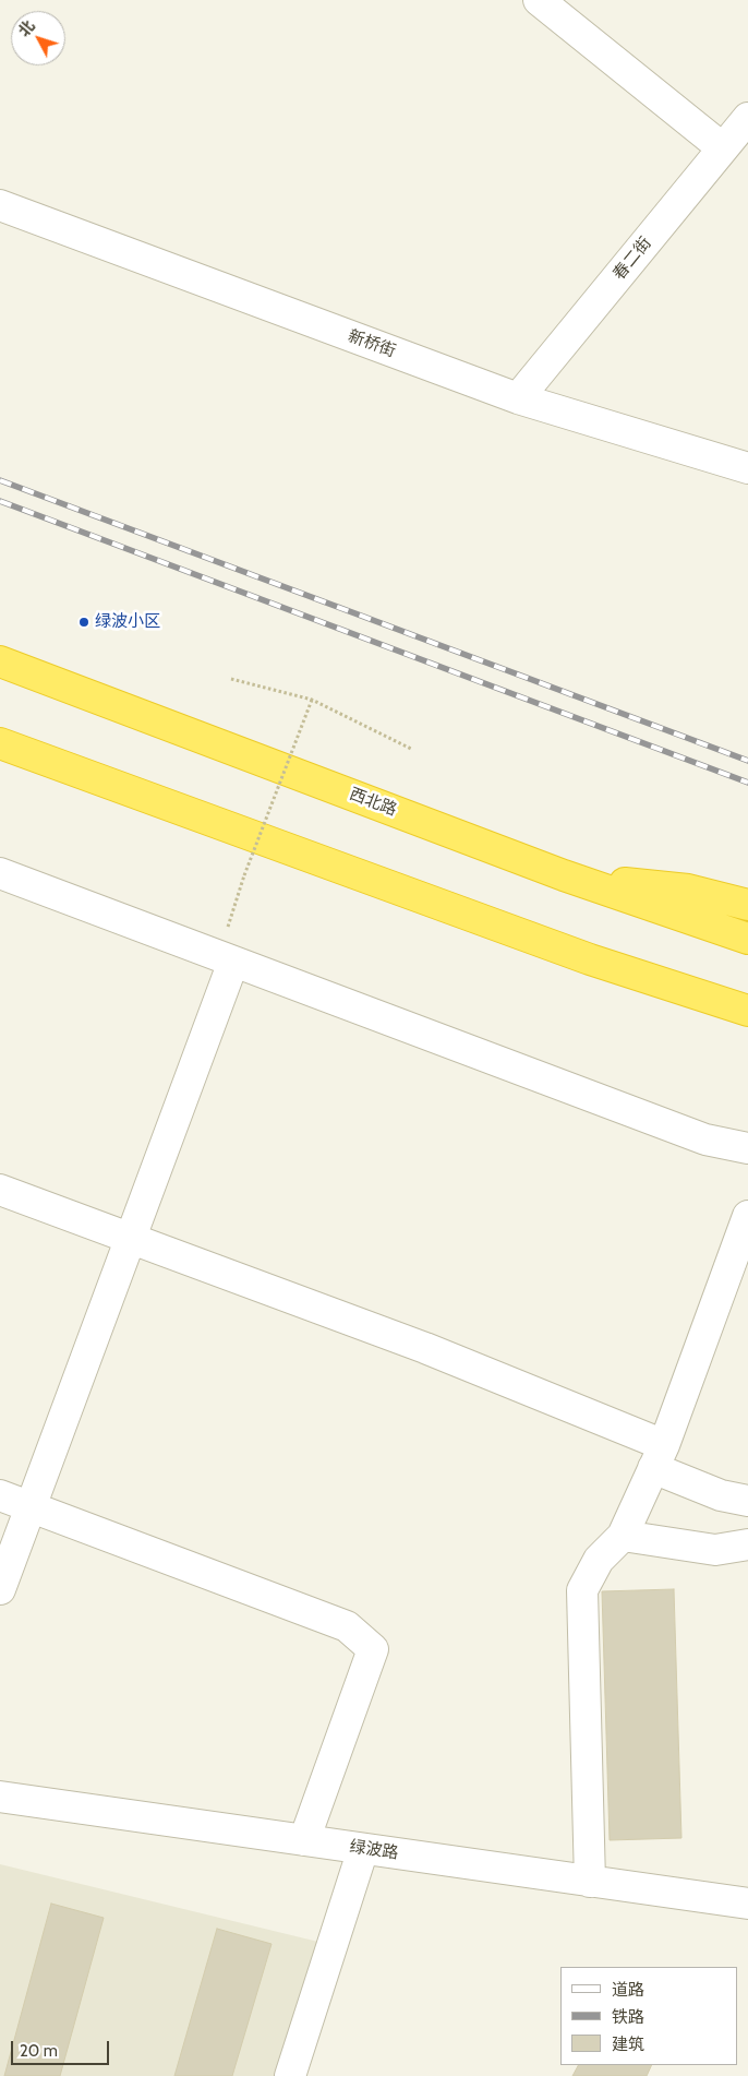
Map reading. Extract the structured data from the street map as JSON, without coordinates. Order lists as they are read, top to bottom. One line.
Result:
{"streets":{"highway":["西北路"],"street":["春二街","新桥街","绿波路"]},"crossings":[["春二街","新桥街"]],"places":["绿波小区"],"legend":["道路","铁路","建筑"],"scale_bar":"20 m","north":"top left"}
